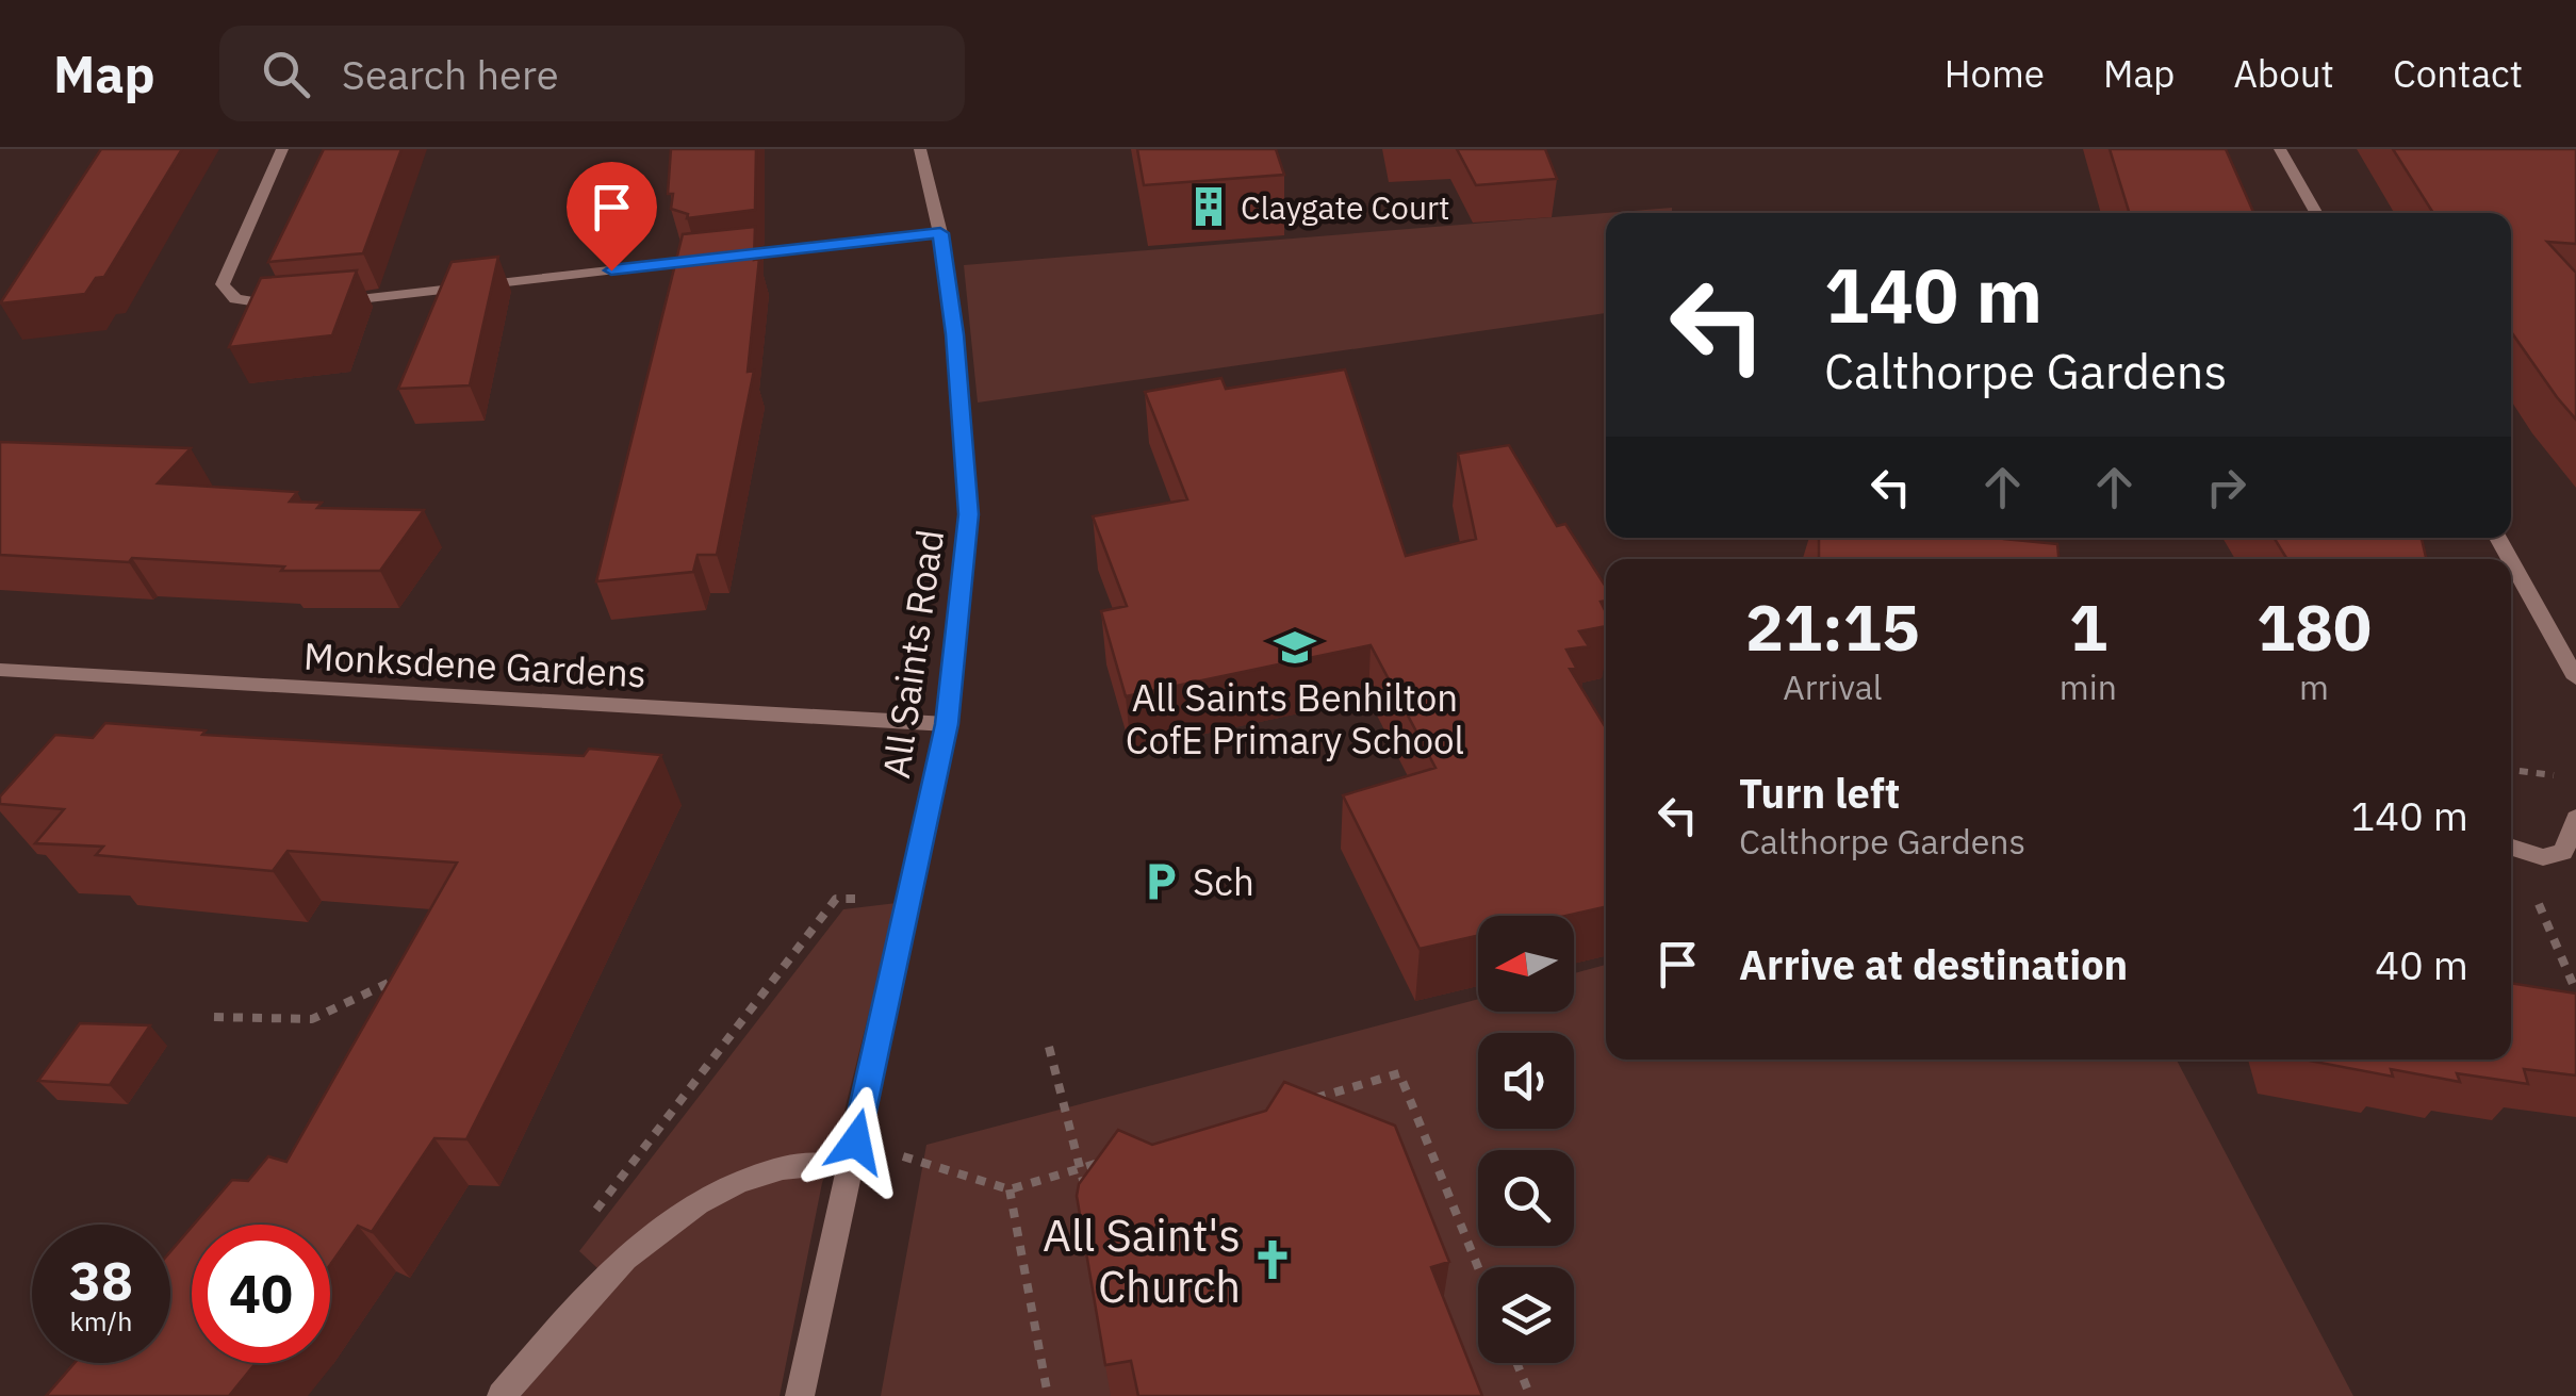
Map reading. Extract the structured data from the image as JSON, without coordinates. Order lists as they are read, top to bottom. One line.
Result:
{"streets":{"street":["All Saints Road","Monksdene Gardens"]},"crossings":[["All Saints Road","Monksdene Gardens"]],"places":{"building":["Claygate Court"],"school or university":["All Saints Benhilton CofE Primary School"],"parking":["Sch"],"church":["All Saint's Church"]},"north":"left","page":{"header":"Map","search":"Search here","nav":["Home","Map","About","Contact"],"turn":["140 m","Calthorpe Gardens"],"eta":["21:15","Arrival","1","min","180","m"],"list":[{"name":"Turn left","note":"Calthorpe Gardens","value":"140 m"},{"name":"Arrive at destination","value":"40 m"}],"speed":"38 km/h","limit":"40"}}
